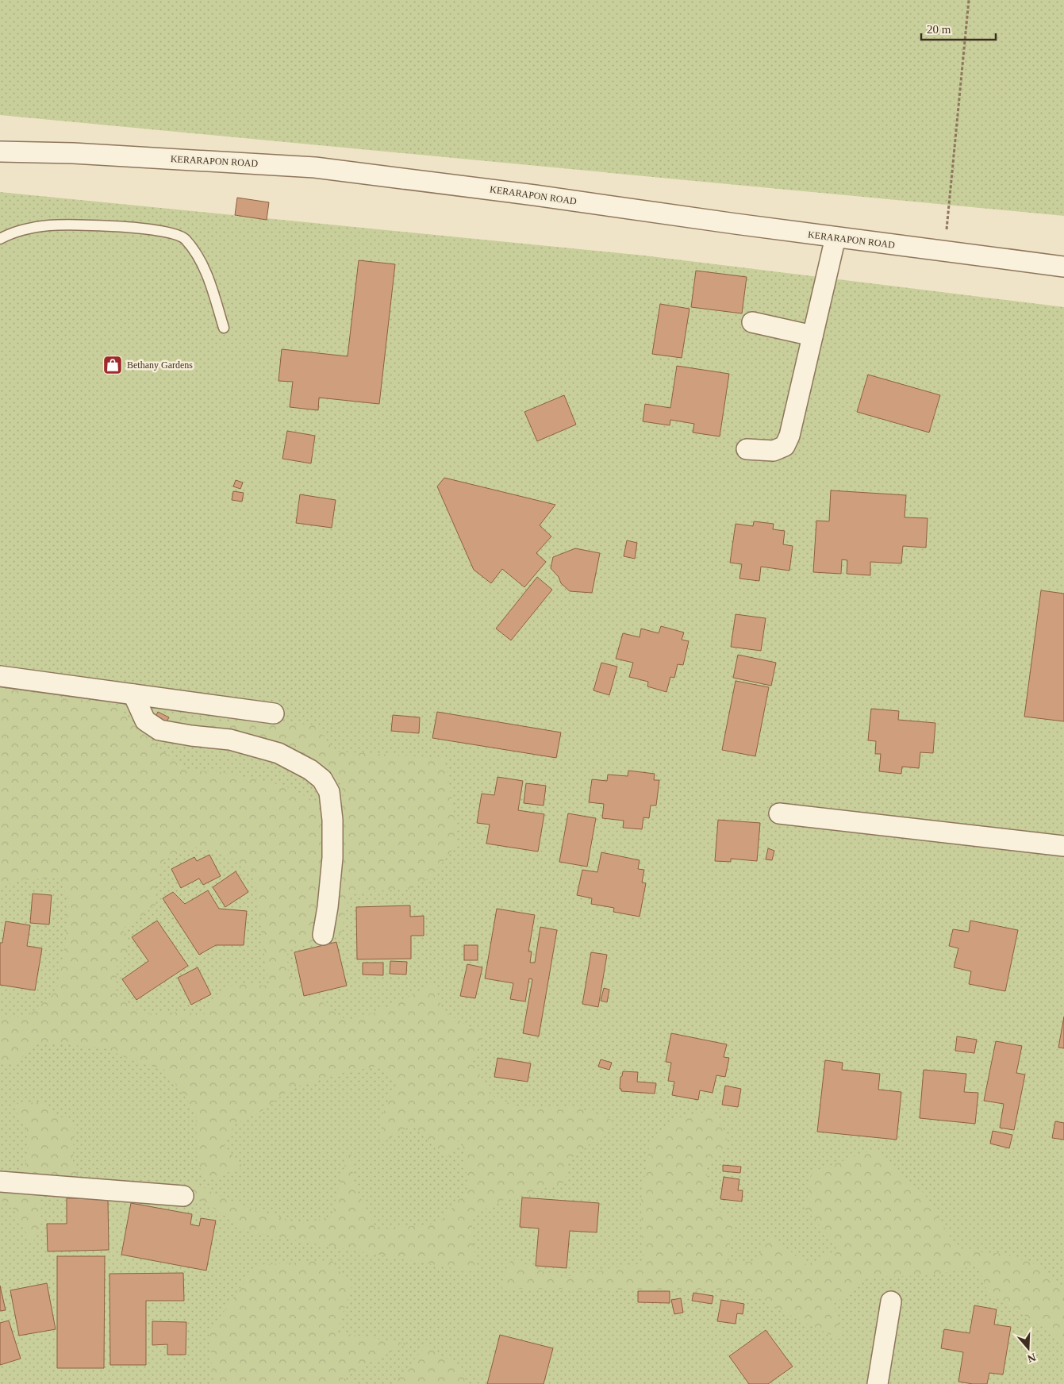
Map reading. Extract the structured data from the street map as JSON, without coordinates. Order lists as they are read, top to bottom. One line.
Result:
{"streets":{"street":["KERARAPON ROAD"]},"places":{"shop":["Bethany Gardens"]},"scale_bar":"20 m","north":"bottom"}
